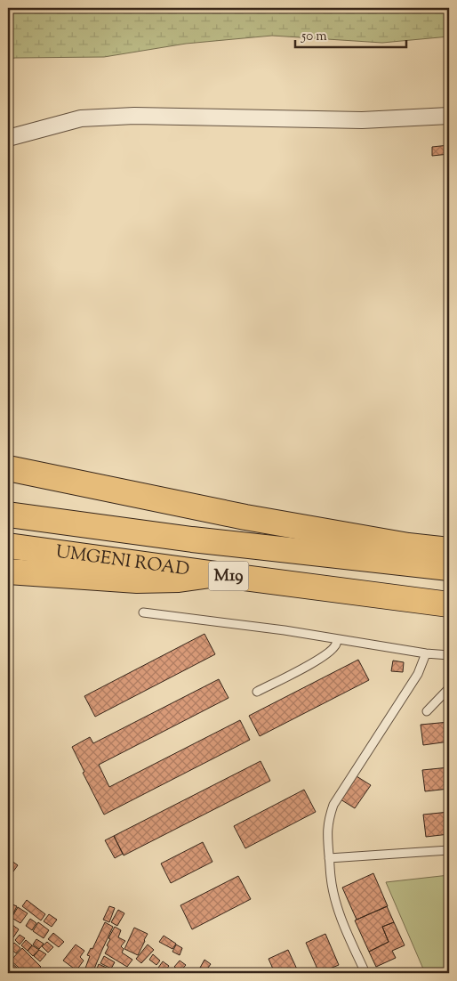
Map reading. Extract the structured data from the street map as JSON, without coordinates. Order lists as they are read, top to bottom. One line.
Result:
{"streets":{"highway":["UMGENI ROAD","M19"]},"scale_bar":"50 m"}
